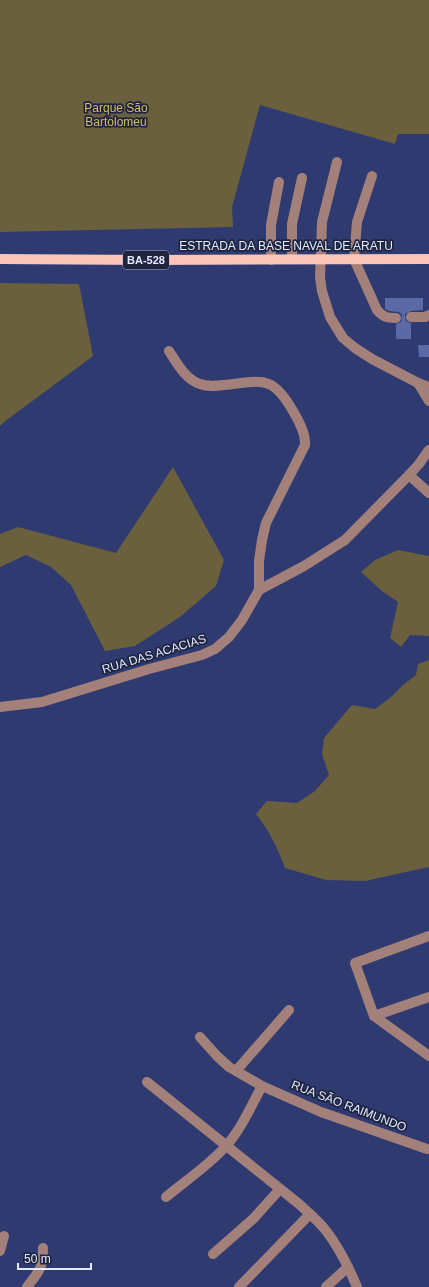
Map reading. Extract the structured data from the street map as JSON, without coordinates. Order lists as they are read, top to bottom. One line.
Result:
{"streets":{"main road":["ESTRADA DA BASE NAVAL DE ARATU","BA-528"],"street":["RUA DAS ACACIAS","RUA SÃO RAIMUNDO"]},"parks":["Parque São Bartolomeu"],"scale_bar":"50 m"}
